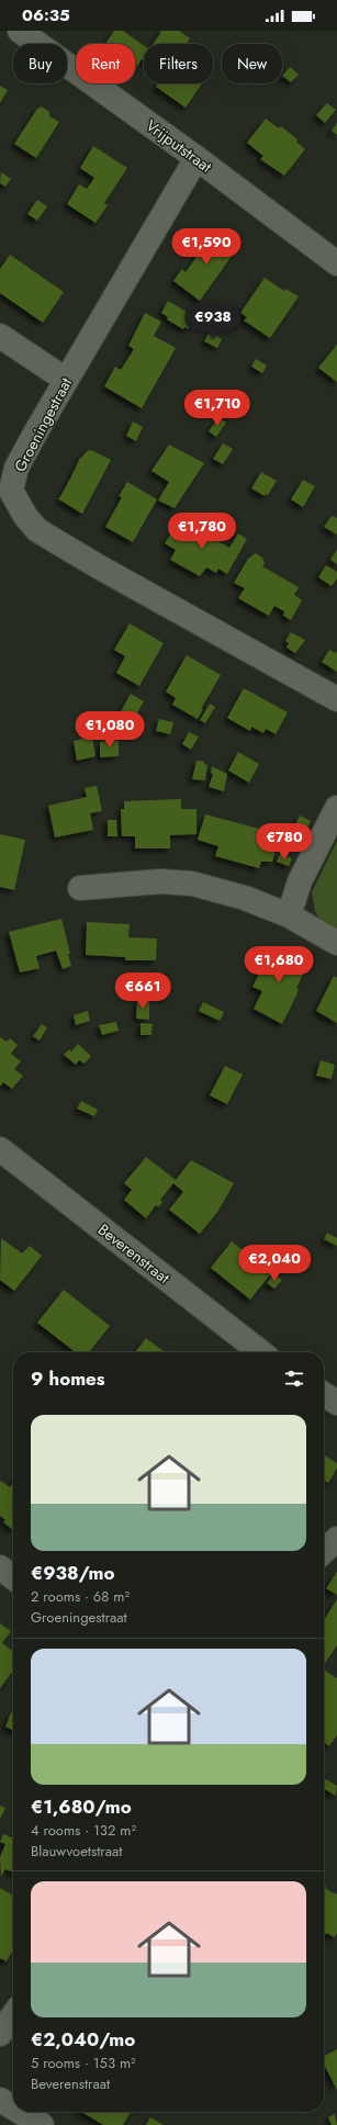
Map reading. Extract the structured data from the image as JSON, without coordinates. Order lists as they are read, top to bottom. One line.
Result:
{"streets":{"street":["Vrijputstraat","Groeningestraat","Beverenstraat"]},"crossings":[["Vrijputstraat","Groeningestraat"]],"page":{"status":"06:35","chip":["Buy","Rent","Filters","New"],"price":["€1,590","€938","€1,710","€1,780","€1,080","€780","€1,680","€661","€2,040"],"heading":"9 homes","list":[{"name":"€938/mo","note":"2 rooms · 68 m² · Groeningestraat"},{"name":"€1,680/mo","note":"4 rooms · 132 m² · Blauwvoetstraat"},{"name":"€2,040/mo","note":"5 rooms · 153 m² · Beverenstraat"}]}}
